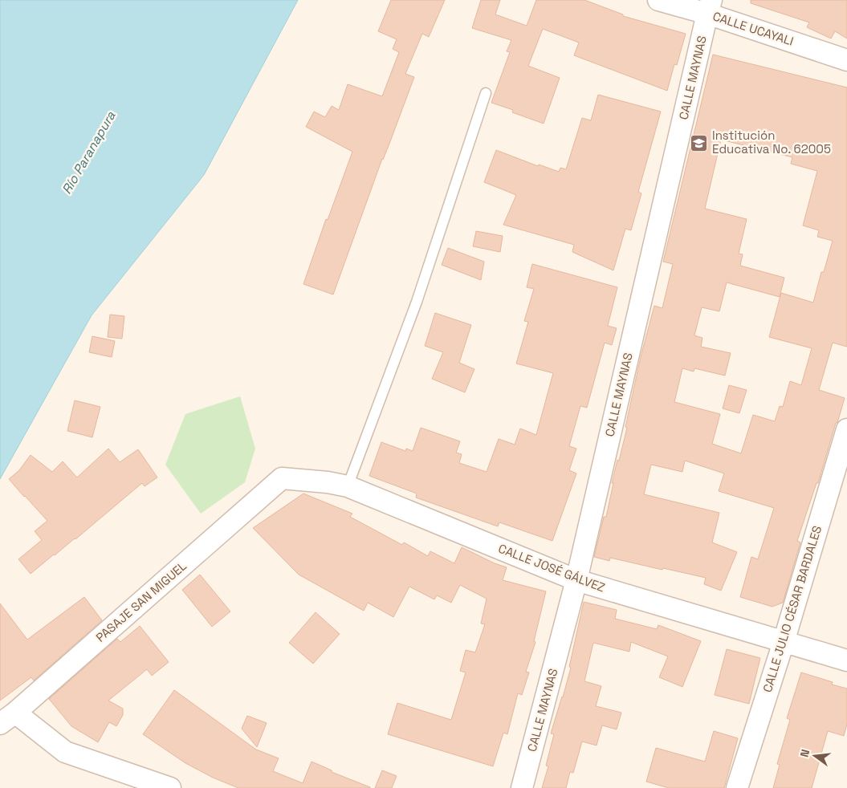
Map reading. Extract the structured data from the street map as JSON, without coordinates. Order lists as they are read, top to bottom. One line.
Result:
{"streets":{"street":["CALLE UCAYALI","CALLE MAYNAS","CALLE JOSÉ GÁLVEZ","PASAJE SAN MIGUEL","CALLE JULIO CÉSAR BARDALES"]},"crossings":[["CALLE UCAYALI","CALLE MAYNAS"],["CALLE MAYNAS","CALLE JOSÉ GÁLVEZ"],["CALLE JOSÉ GÁLVEZ","PASAJE SAN MIGUEL"],["CALLE JOSÉ GÁLVEZ","CALLE JULIO CÉSAR BARDALES"]],"water":["Río Paranapura"],"places":{"school or university":["Institución Educativa No. 62005"]},"north":"left"}
